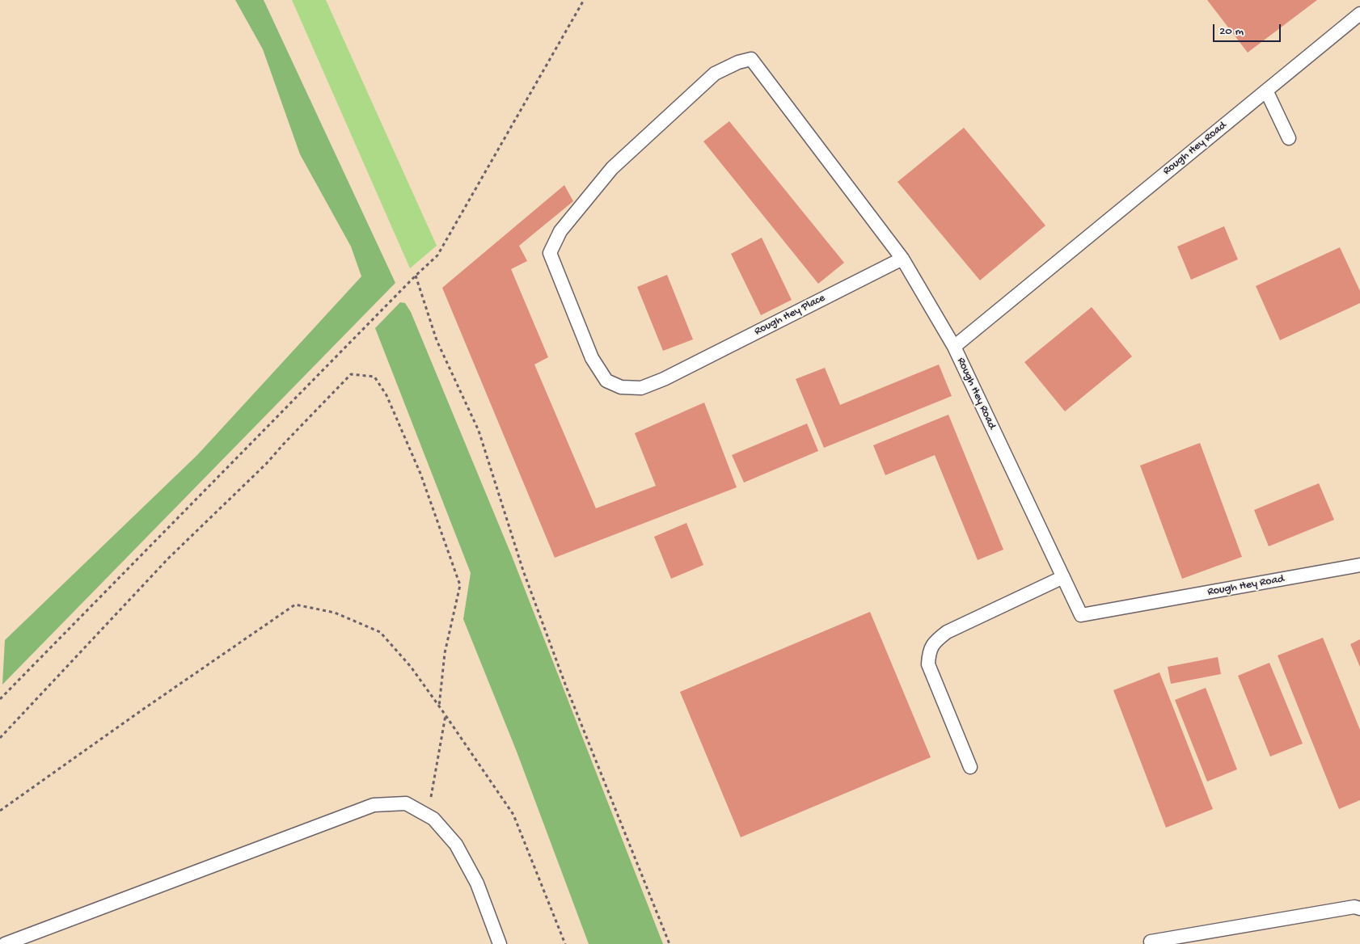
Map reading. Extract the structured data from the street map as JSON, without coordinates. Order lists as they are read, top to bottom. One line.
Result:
{"streets":{"lane":["Rough Hey Road","Rough Hey Place"]},"scale_bar":"20 m"}
